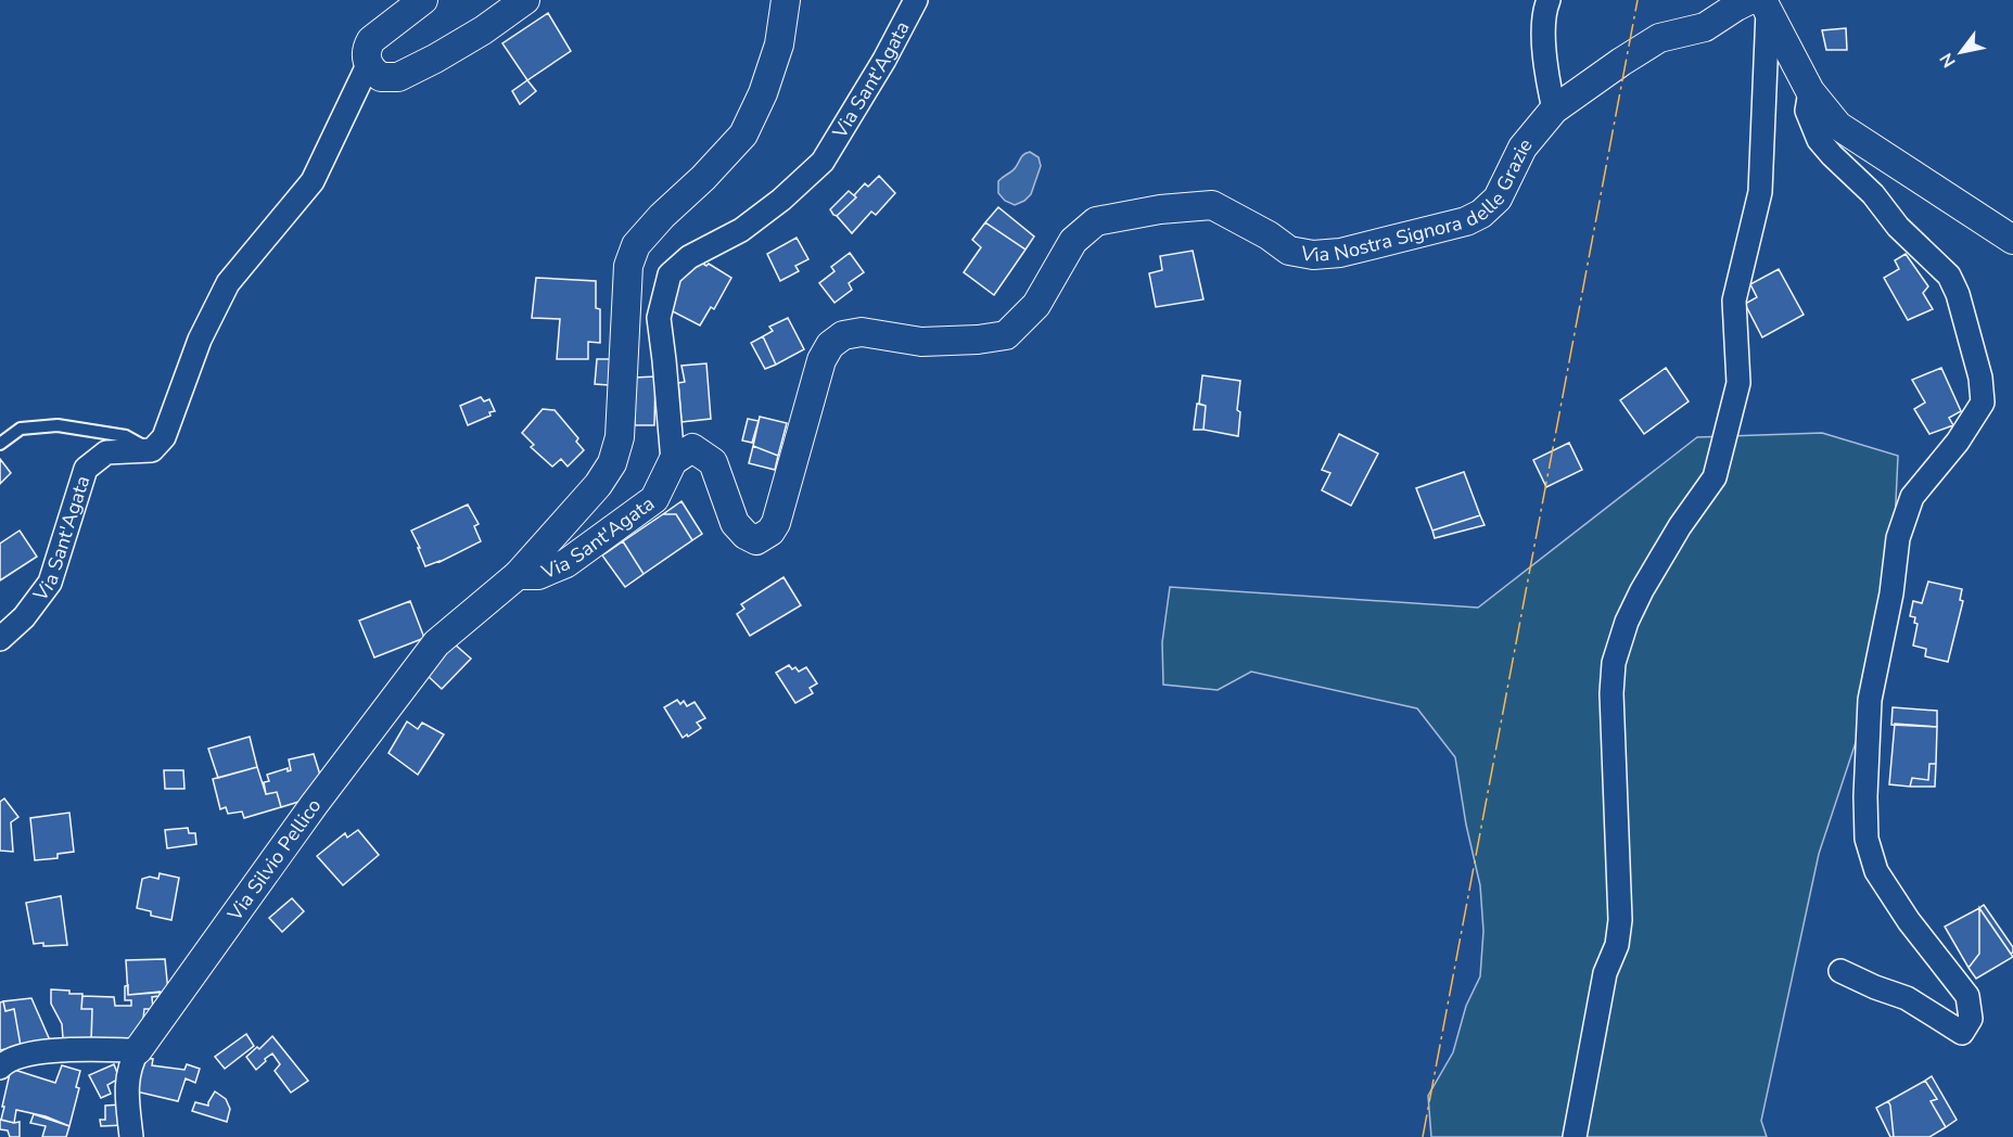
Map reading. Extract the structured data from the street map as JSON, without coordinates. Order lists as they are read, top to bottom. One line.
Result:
{"streets":{"street":["Via Sant'Agata","Via Nostra Signora delle Grazie","Via Silvio Pellico"]},"crossings":[["Via Sant'Agata","Via Nostra Signora delle Grazie"],["Via Sant'Agata","Via Silvio Pellico"]],"north":"bottom left"}
